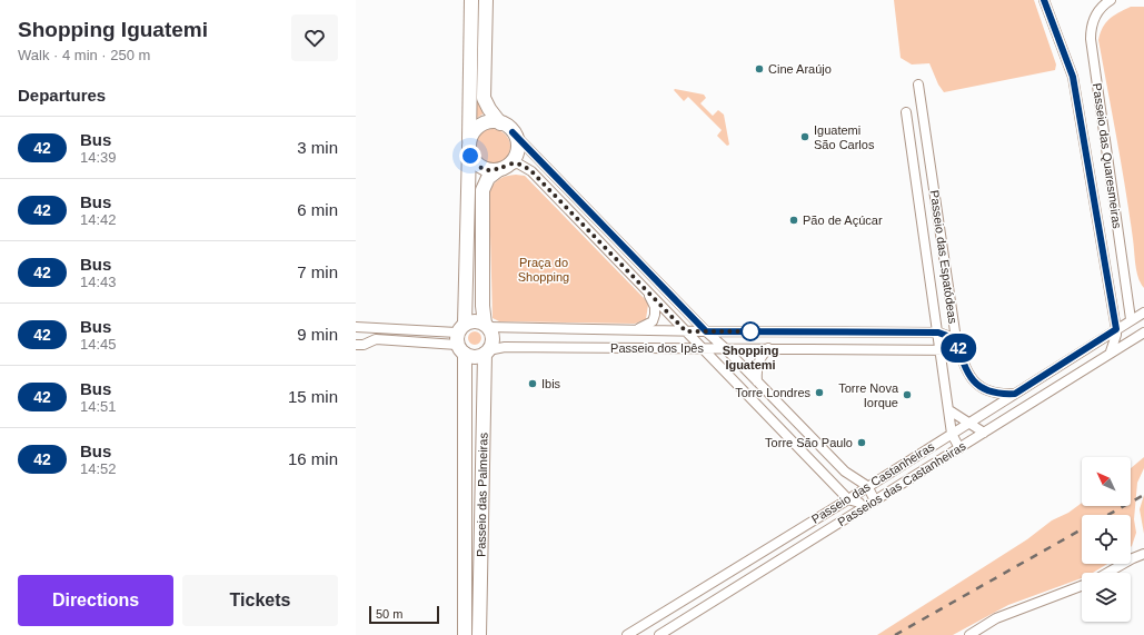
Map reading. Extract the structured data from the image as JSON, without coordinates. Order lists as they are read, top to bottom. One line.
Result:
{"streets":{"street":["Passeio das Quaresmeiras","Passeio das Espatódeas","Passeio dos Ipês","Passeio das Castanheiras","Passeios das Castanheiras","Passeio das Palmeiras"]},"crossings":[["Passeio das Quaresmeiras","Passeio das Castanheiras"],["Passeio das Espatódeas","Passeio dos Ipês"],["Passeio das Espatódeas","Passeio das Castanheiras"],["Passeio dos Ipês","Passeio das Palmeiras"]],"parks":["Praça do Shopping"],"places":["Cine Araújo","Iguatemi São Carlos","Pão de Açúcar","Shopping Iguatemi","Ibis","Torre Londres","Torre Nova Iorque","Torre São Paulo"],"lines":["bus line 42"],"scale_bar":"50 m","north":"top left","page":{"heading":[["Shopping Iguatemi","Walk · 4 min · 250 m"],"Departures"],"on_map":"42","list":[{"mark":"42","name":"Bus","note":"14:39","value":"3 min"},{"mark":"42","name":"Bus","note":"14:42","value":"6 min"},{"mark":"42","name":"Bus","note":"14:43","value":"7 min"},{"mark":"42","name":"Bus","note":"14:45","value":"9 min"},{"mark":"42","name":"Bus","note":"14:51","value":"15 min"},{"mark":"42","name":"Bus","note":"14:52","value":"16 min"}],"buttons":["Directions","Tickets"],"scale":"50 m"}}
